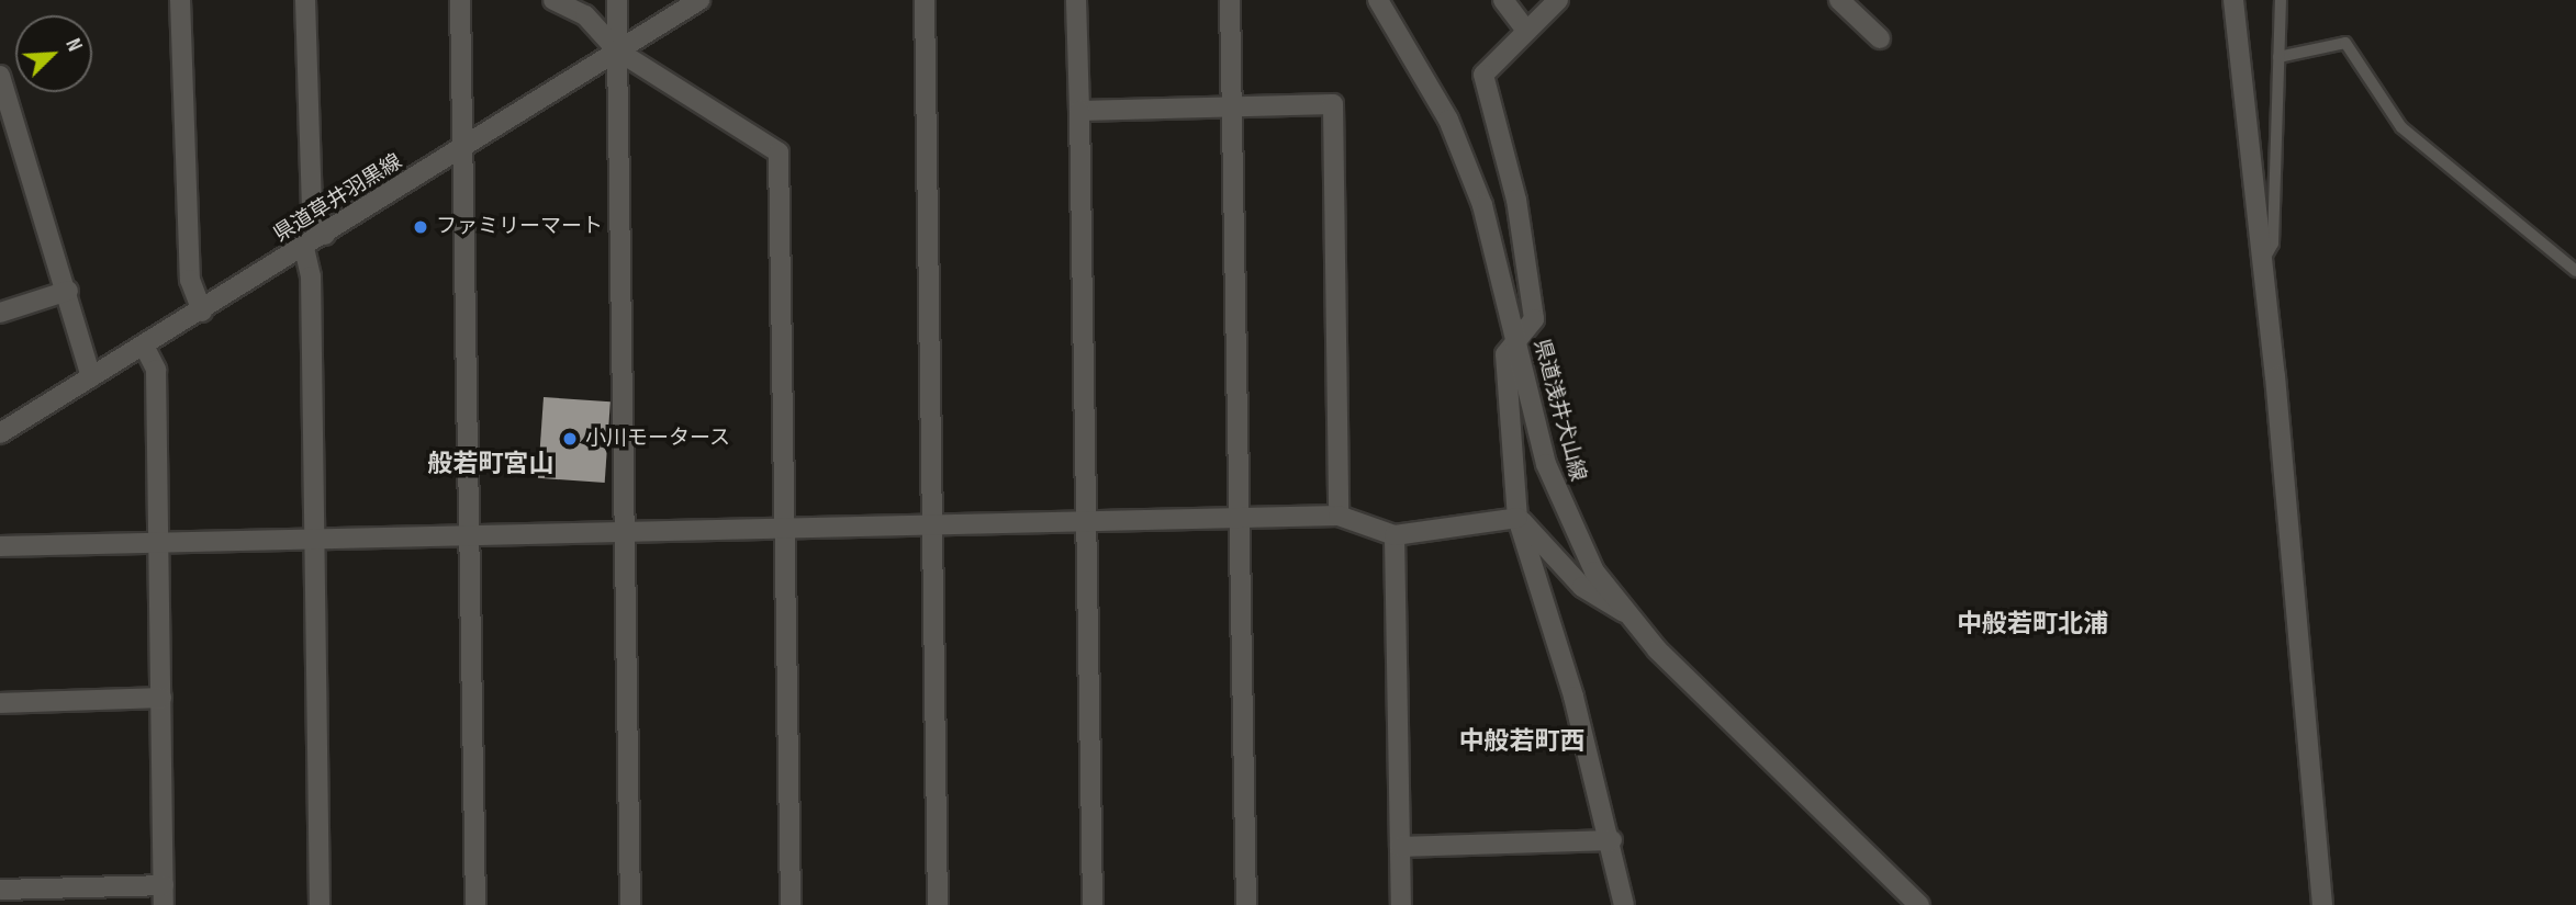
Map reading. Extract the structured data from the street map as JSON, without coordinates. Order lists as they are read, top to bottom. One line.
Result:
{"streets":{"street":["県道草井羽黒線","県道浅井犬山線"]},"districts":["般若町宮山","中般若町北浦","中般若町西"],"places":["ファミリーマート","小川モータース"],"north":"top right"}
